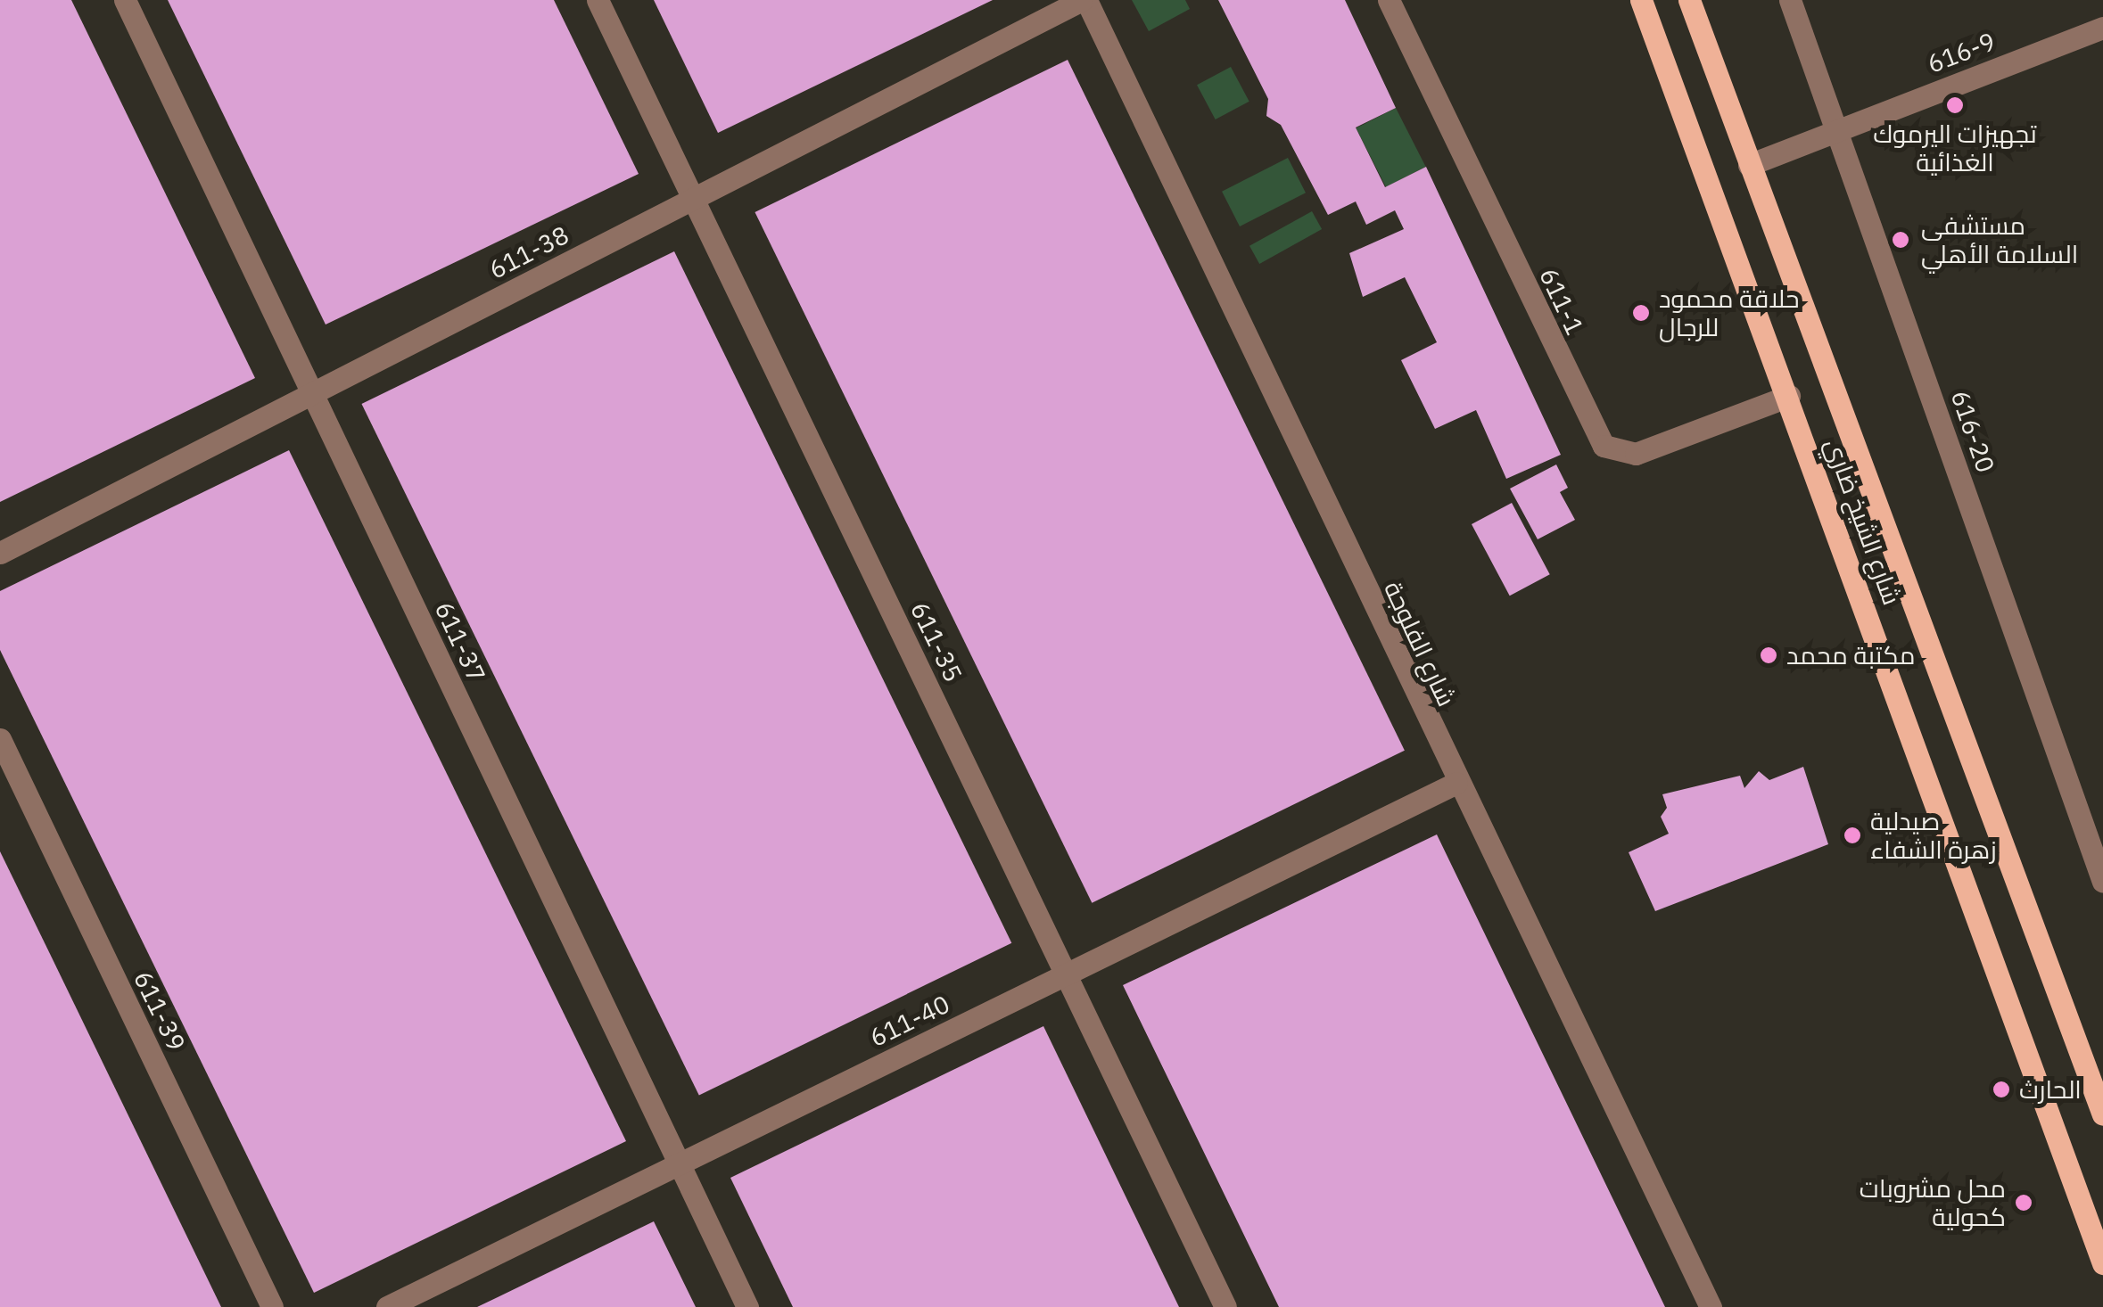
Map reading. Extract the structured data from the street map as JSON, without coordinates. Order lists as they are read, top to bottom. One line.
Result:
{"streets":{"main road":["شارع الشيخ ضاري"],"street":["616-9","611-38","611-1","616-20","611-37","611-35","شارع الفلوجة","611-39","611-40"]},"crossings":[["616-9","616-20"],["616-9","شارع الشيخ ضاري"],["611-38","611-37"],["611-38","611-35"],["611-38","شارع الفلوجة"],["611-1","شارع الشيخ ضاري"],["611-37","611-40"],["611-35","611-40"],["شارع الفلوجة","611-40"]],"places":["تجهيزات اليرموك الغذائية","مستشفى السلامة الأهلي","حلاقة محمود للرجال","مكتبة محمد","صيدلية زهرة الشفاء","الحارث","محل مشروبات كحولية"]}
